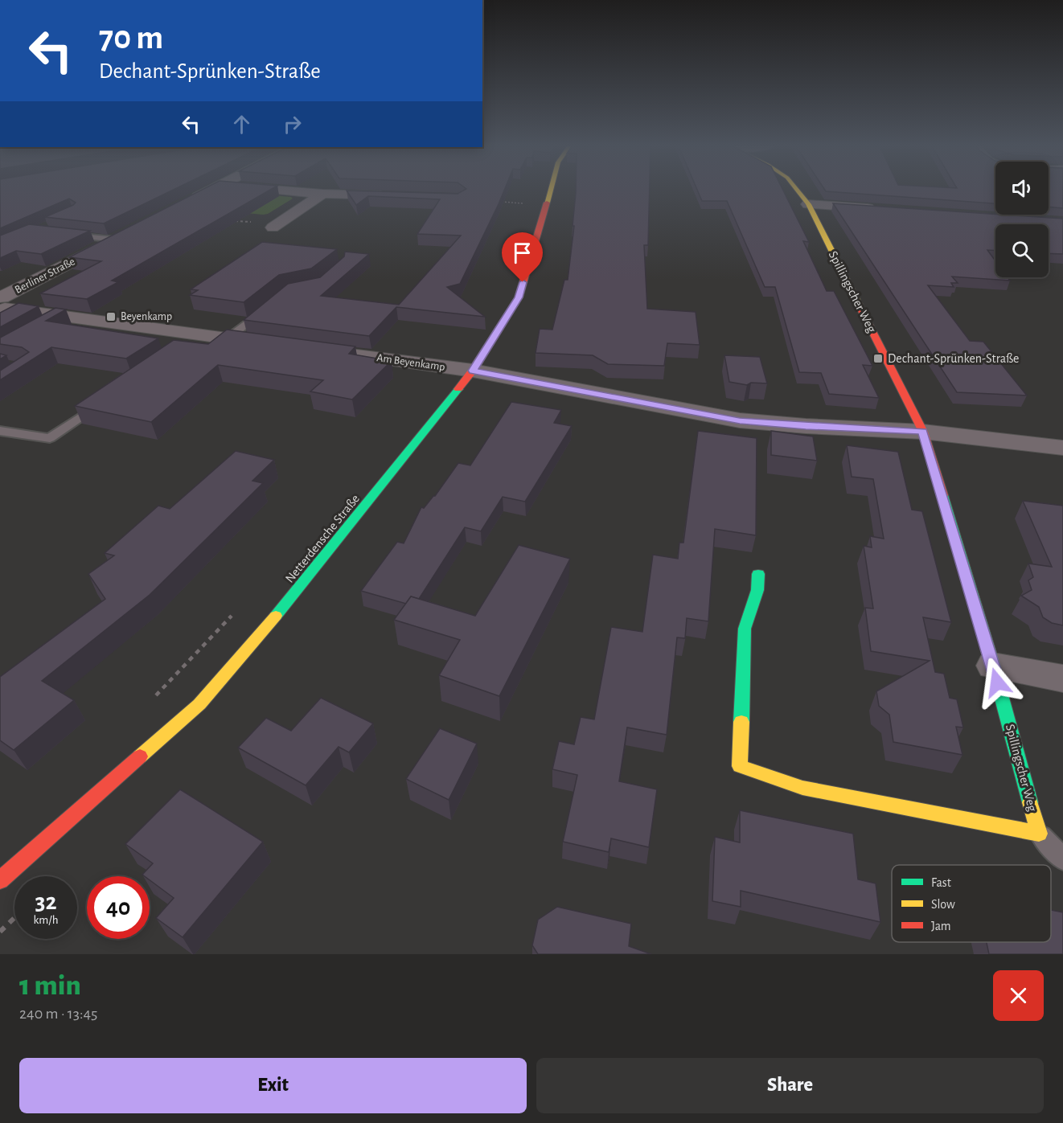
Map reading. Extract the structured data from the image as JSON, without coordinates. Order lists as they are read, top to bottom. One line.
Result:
{"streets":{"street":["Berliner Straße","Spillingscher Weg","Am Beyenkamp","Netterdensche Straße"]},"crossings":[["Am Beyenkamp","Netterdensche Straße"]],"places":{"transit":["Beyenkamp","Dechant-Sprünken-Straße"]},"legend":["Fast","Slow","Jam"],"page":{"turn":["70 m","Dechant-Sprünken-Straße"],"speed":"32 km/h","limit":"40","heading":["1 min","240 m · 13:45"],"buttons":["Exit","Share"]}}
